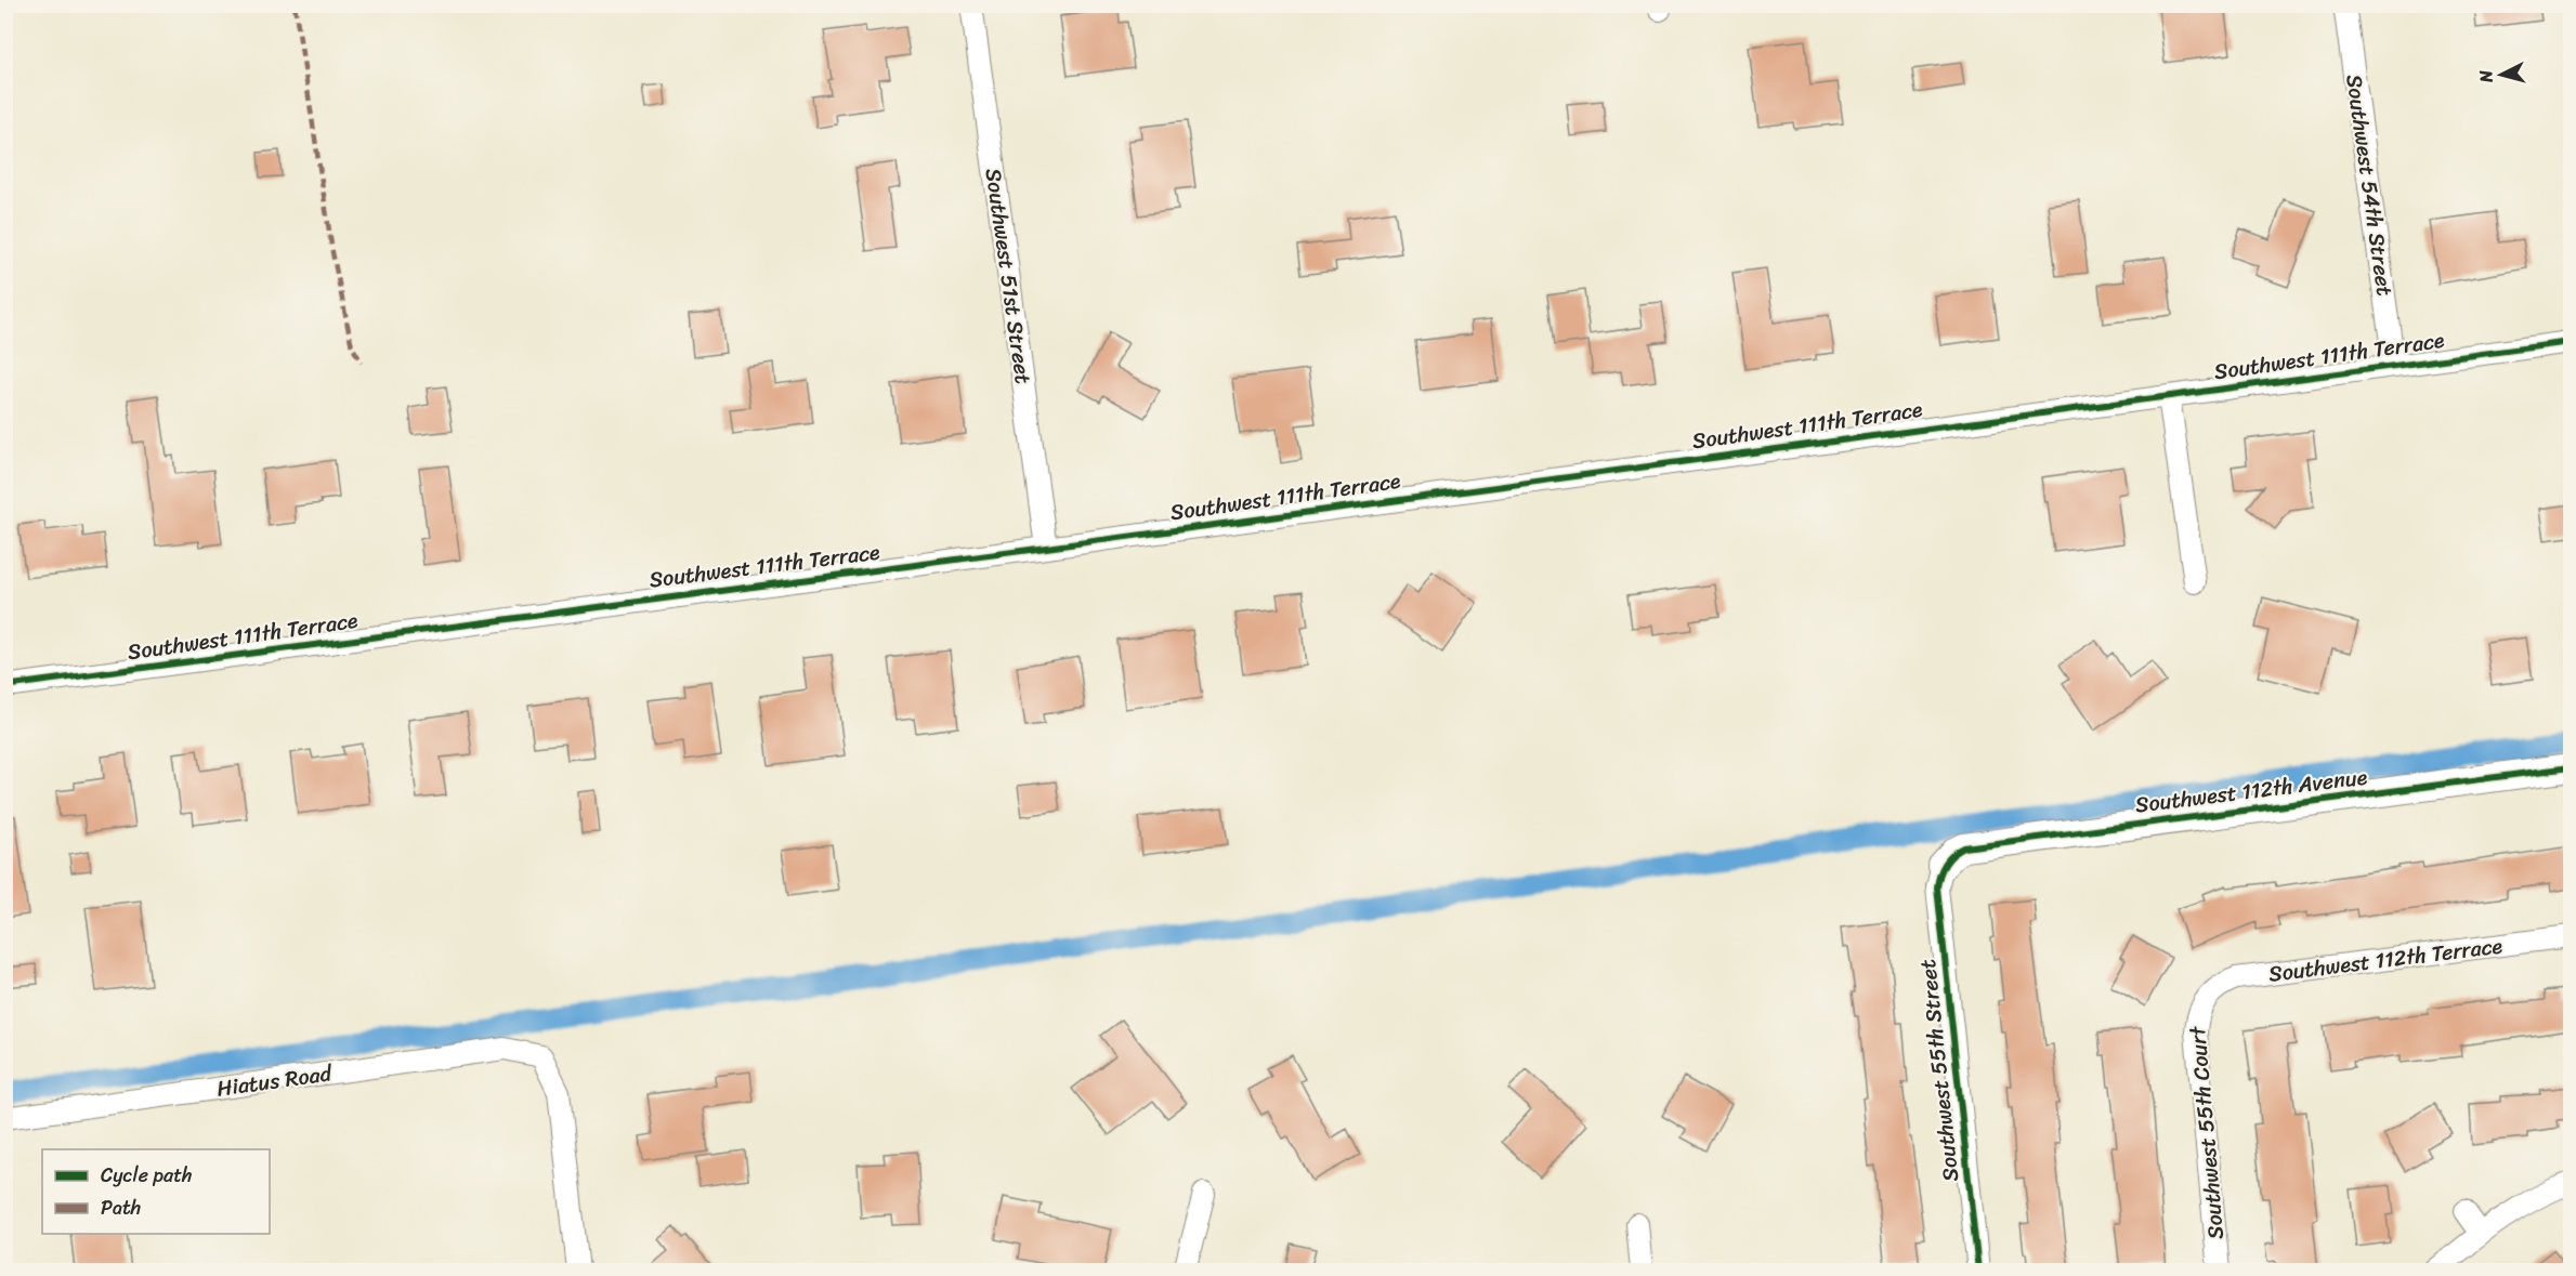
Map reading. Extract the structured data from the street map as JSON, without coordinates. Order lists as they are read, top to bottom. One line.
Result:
{"streets":{"street":["Southwest 54th Street","Southwest 51st Street","Southwest 111th Terrace","Southwest 112th Avenue","Southwest 112th Terrace","Southwest 55th Street","Hiatus Road","Southwest 55th Court"]},"crossings":[["Southwest 54th Street","Southwest 111th Terrace"],["Southwest 51st Street","Southwest 111th Terrace"],["Southwest 112th Avenue","Southwest 55th Street"],["Southwest 112th Terrace","Southwest 55th Court"]],"legend":["Cycle path","Path"],"north":"left"}
